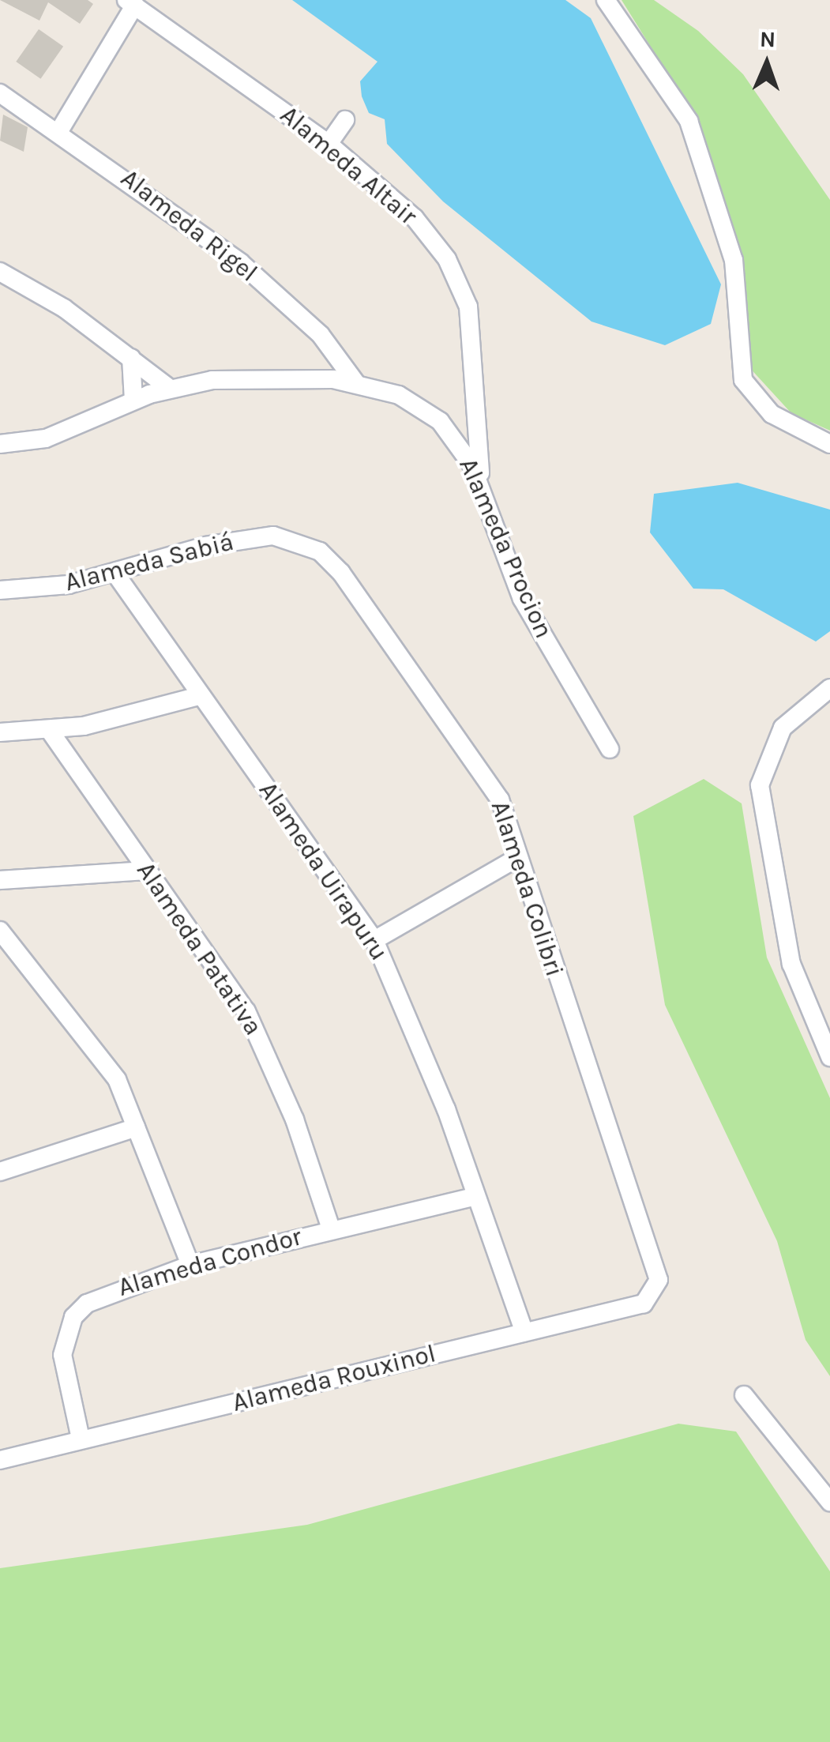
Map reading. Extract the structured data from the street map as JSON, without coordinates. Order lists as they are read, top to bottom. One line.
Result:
{"streets":{"street":["Alameda Altair","Alameda Rigel","Alameda Procion","Alameda Sabiá","Alameda Uirapuru","Alameda Colibri","Alameda Patativa","Alameda Condor","Alameda Rouxinol"]},"crossings":[["Alameda Altair","Alameda Procion"],["Alameda Rigel","Alameda Procion"],["Alameda Sabiá","Alameda Uirapuru"],["Alameda Sabiá","Alameda Colibri"],["Alameda Uirapuru","Alameda Condor"],["Alameda Uirapuru","Alameda Rouxinol"],["Alameda Colibri","Alameda Rouxinol"],["Alameda Patativa","Alameda Condor"],["Alameda Condor","Alameda Rouxinol"]],"north":"top"}
